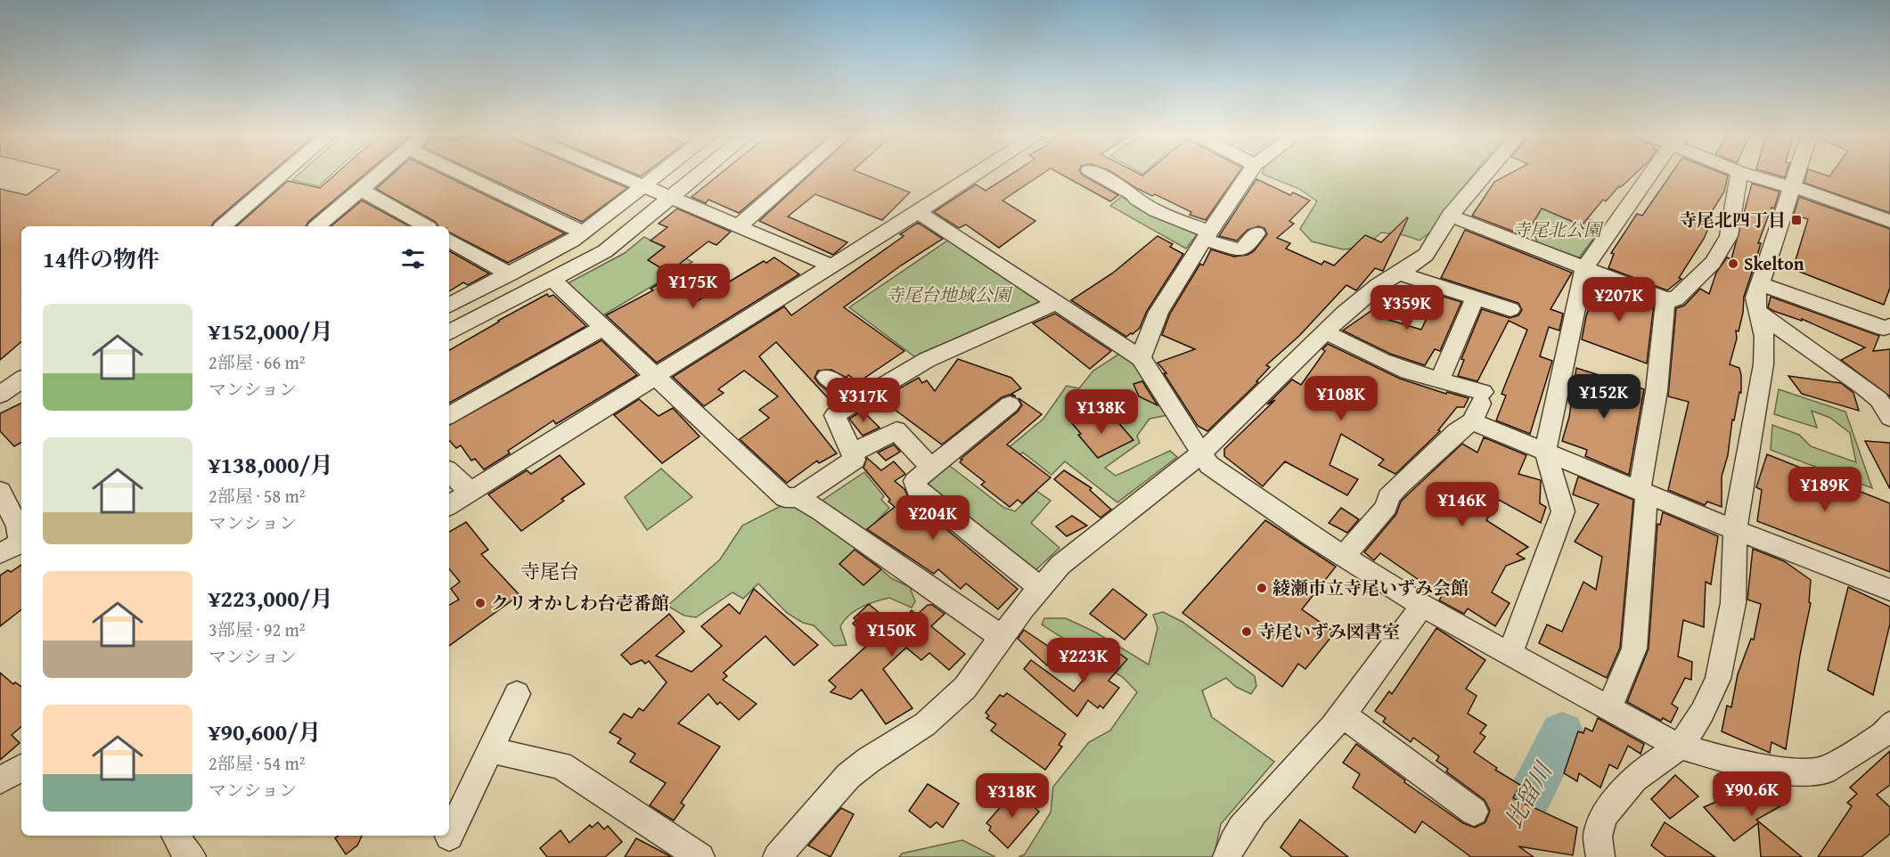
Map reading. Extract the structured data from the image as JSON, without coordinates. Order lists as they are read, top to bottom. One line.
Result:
{"districts":["寺尾台"],"water":["比留川"],"parks":["寺尾北公園","寺尾台地域公園"],"places":{"transit":["寺尾北四丁目"],"other":["Skelton","綾瀬市立寺尾いずみ会館","クリオかしわ台壱番館","寺尾いずみ図書室"]},"page":{"heading":"14件の物件","price":["¥175K","¥207K","¥359K","¥152K","¥108K","¥317K","¥138K","¥189K","¥146K","¥204K","¥150K","¥223K","¥90.6K","¥318K"],"list":[{"name":"¥152,000/月","note":"2部屋 · 66 m² · マンション"},{"name":"¥138,000/月","note":"2部屋 · 58 m² · マンション"},{"name":"¥223,000/月","note":"3部屋 · 92 m² · マンション"},{"name":"¥90,600/月","note":"2部屋 · 54 m² · マンション"}]}}
